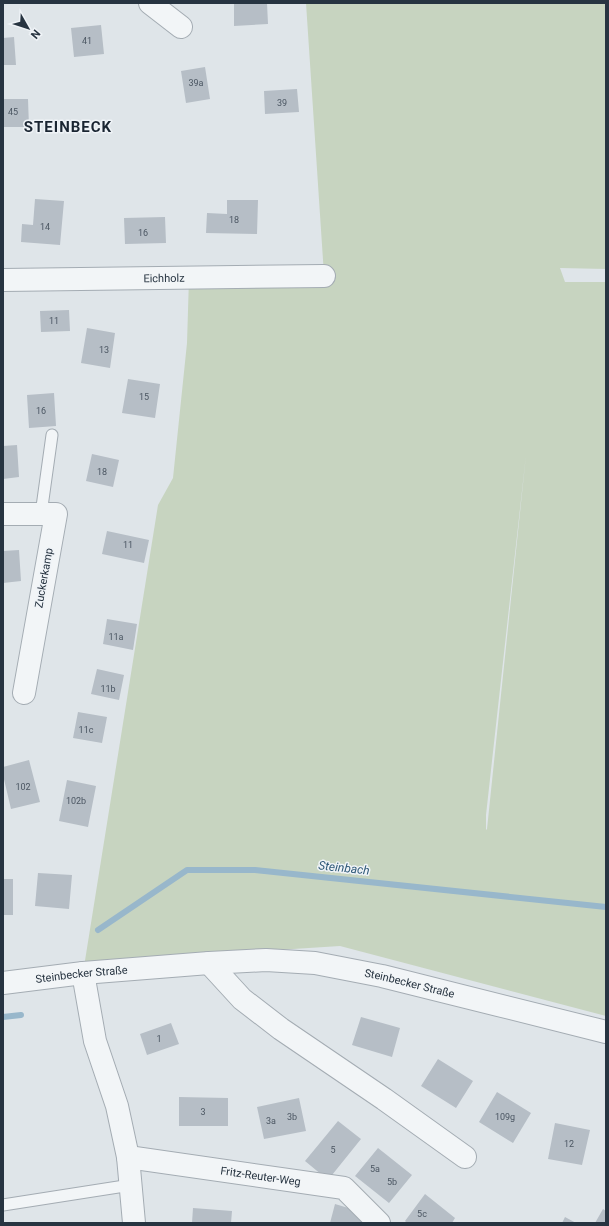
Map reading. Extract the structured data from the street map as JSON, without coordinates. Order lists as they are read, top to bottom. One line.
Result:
{"streets":{"street":["Eichholz","Zuckerkamp","Steinbecker Straße","Fritz-Reuter-Weg"]},"districts":["STEINBECK"],"water":["Steinbach"],"house_numbers":["41","39a","39","45","18","14","16","11","13","15","16","18","11","11a","11b","11c","102","102b","1","3","3b","109g","3a","12","5","5a","5b","5c"],"north":"bottom right"}
